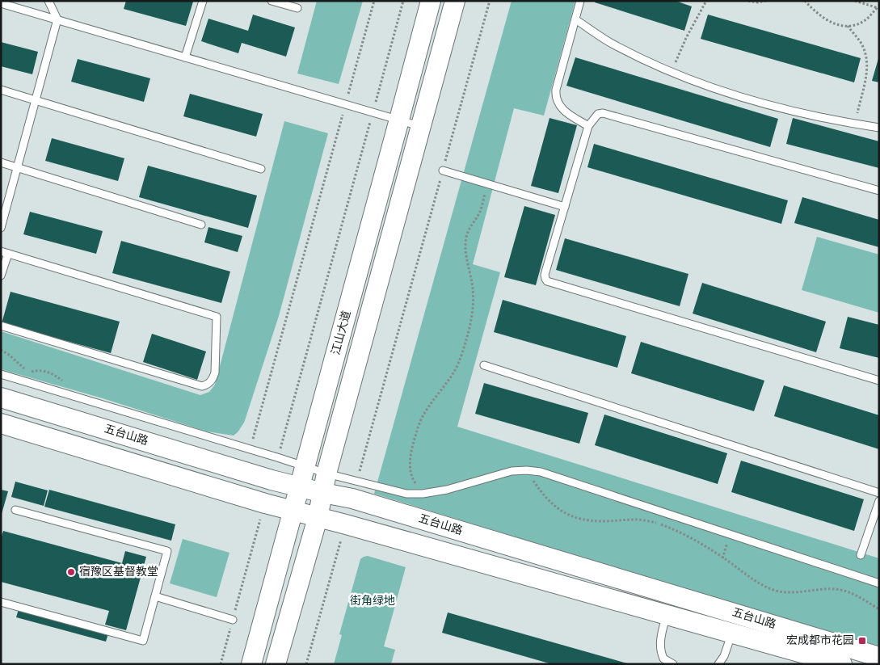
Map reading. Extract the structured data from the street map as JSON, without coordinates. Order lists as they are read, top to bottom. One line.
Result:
{"streets":{"main road":["江山大道","五台山路"]},"crossings":[["江山大道","五台山路"]],"parks":["街角绿地"],"places":{"other":["宿豫区基督教堂"],"transit":["宏成都市花园"]}}
